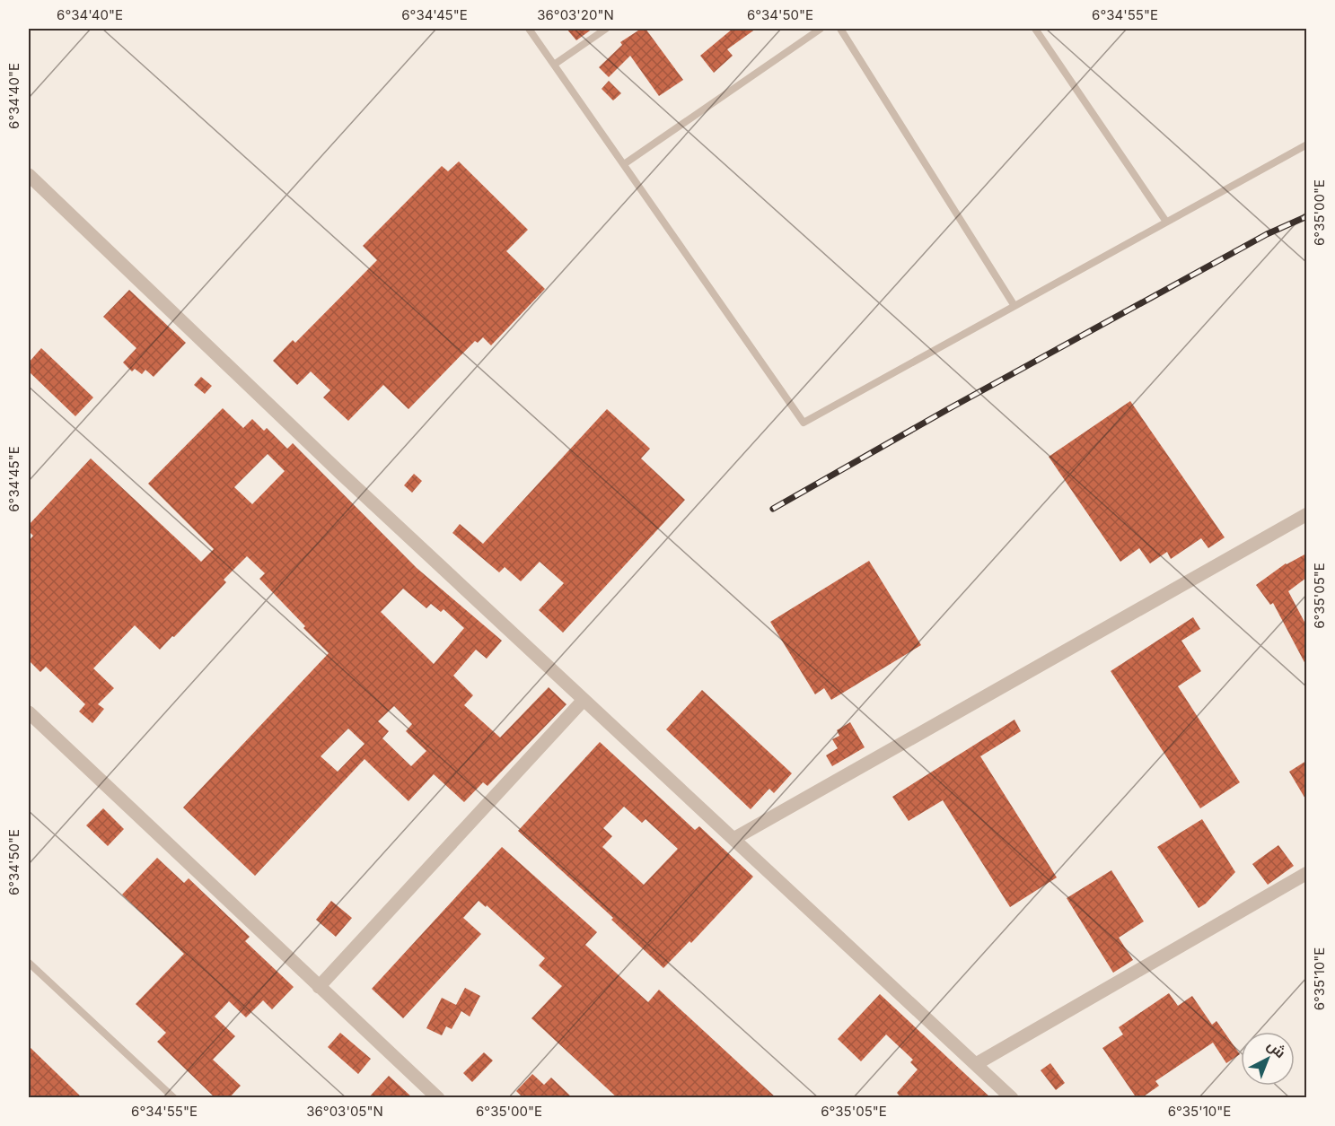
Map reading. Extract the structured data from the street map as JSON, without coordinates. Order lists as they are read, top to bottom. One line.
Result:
{"north":"top right","coordinates":["6°34'40\"E","6°34'45\"E","36°03'20\"N","6°34'50\"E","6°34'55\"E","6°35'00\"E","6°35'05\"E","6°35'10\"E","36°03'05\"N"]}
